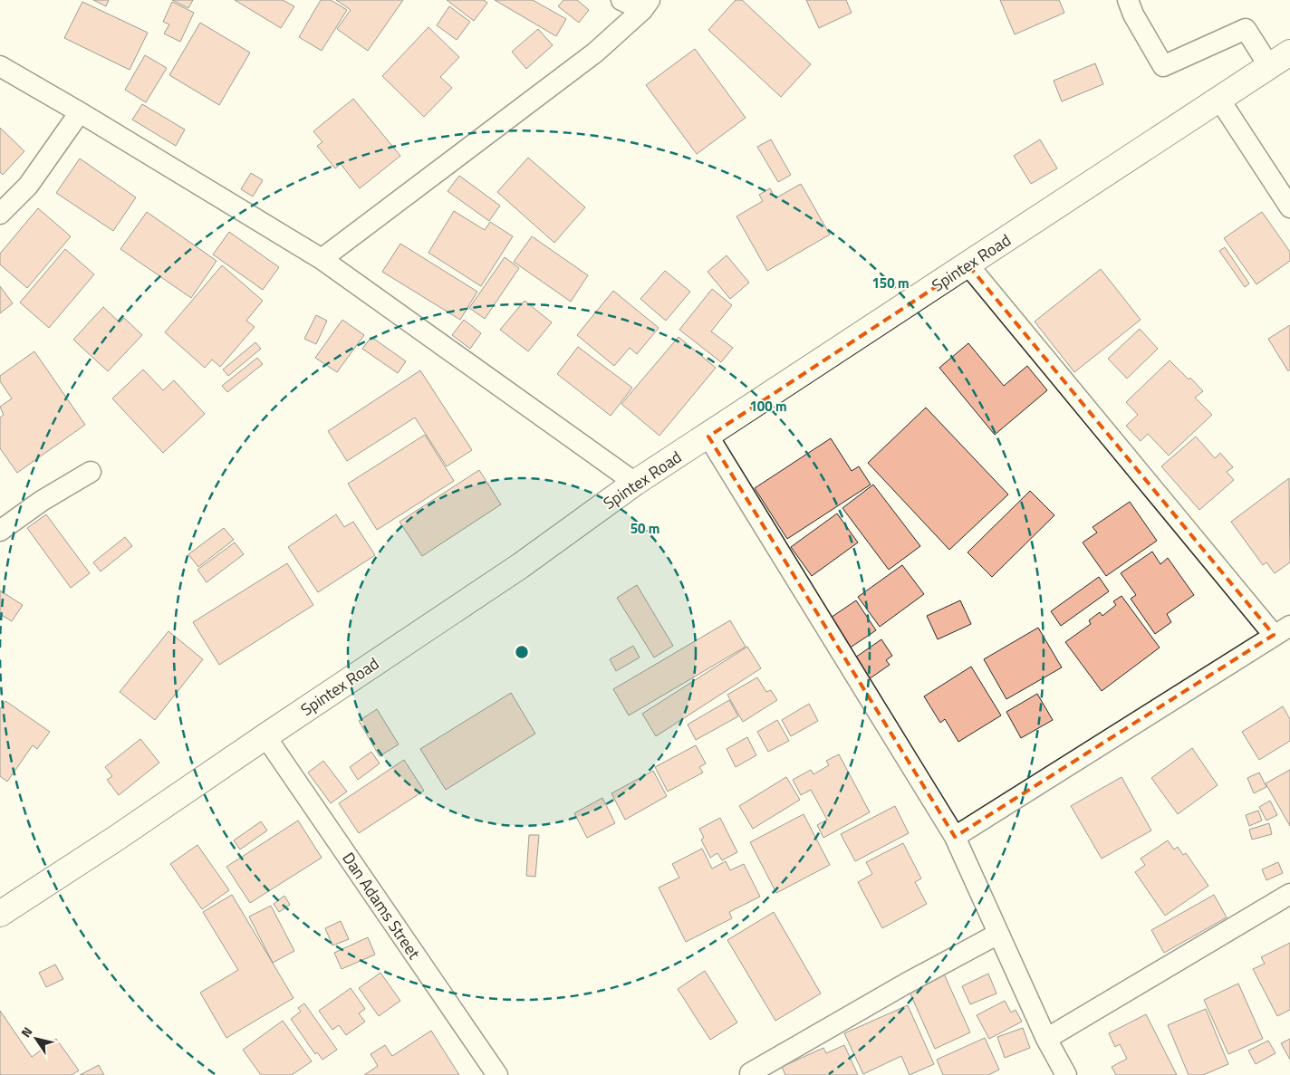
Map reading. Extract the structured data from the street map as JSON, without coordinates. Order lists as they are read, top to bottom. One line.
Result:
{"streets":{"main road":["Spintex Road"],"street":["Dan Adams Street"]},"crossings":[["Spintex Road","Dan Adams Street"]],"north":"top left","rings":["150 m","100 m","50 m"]}
